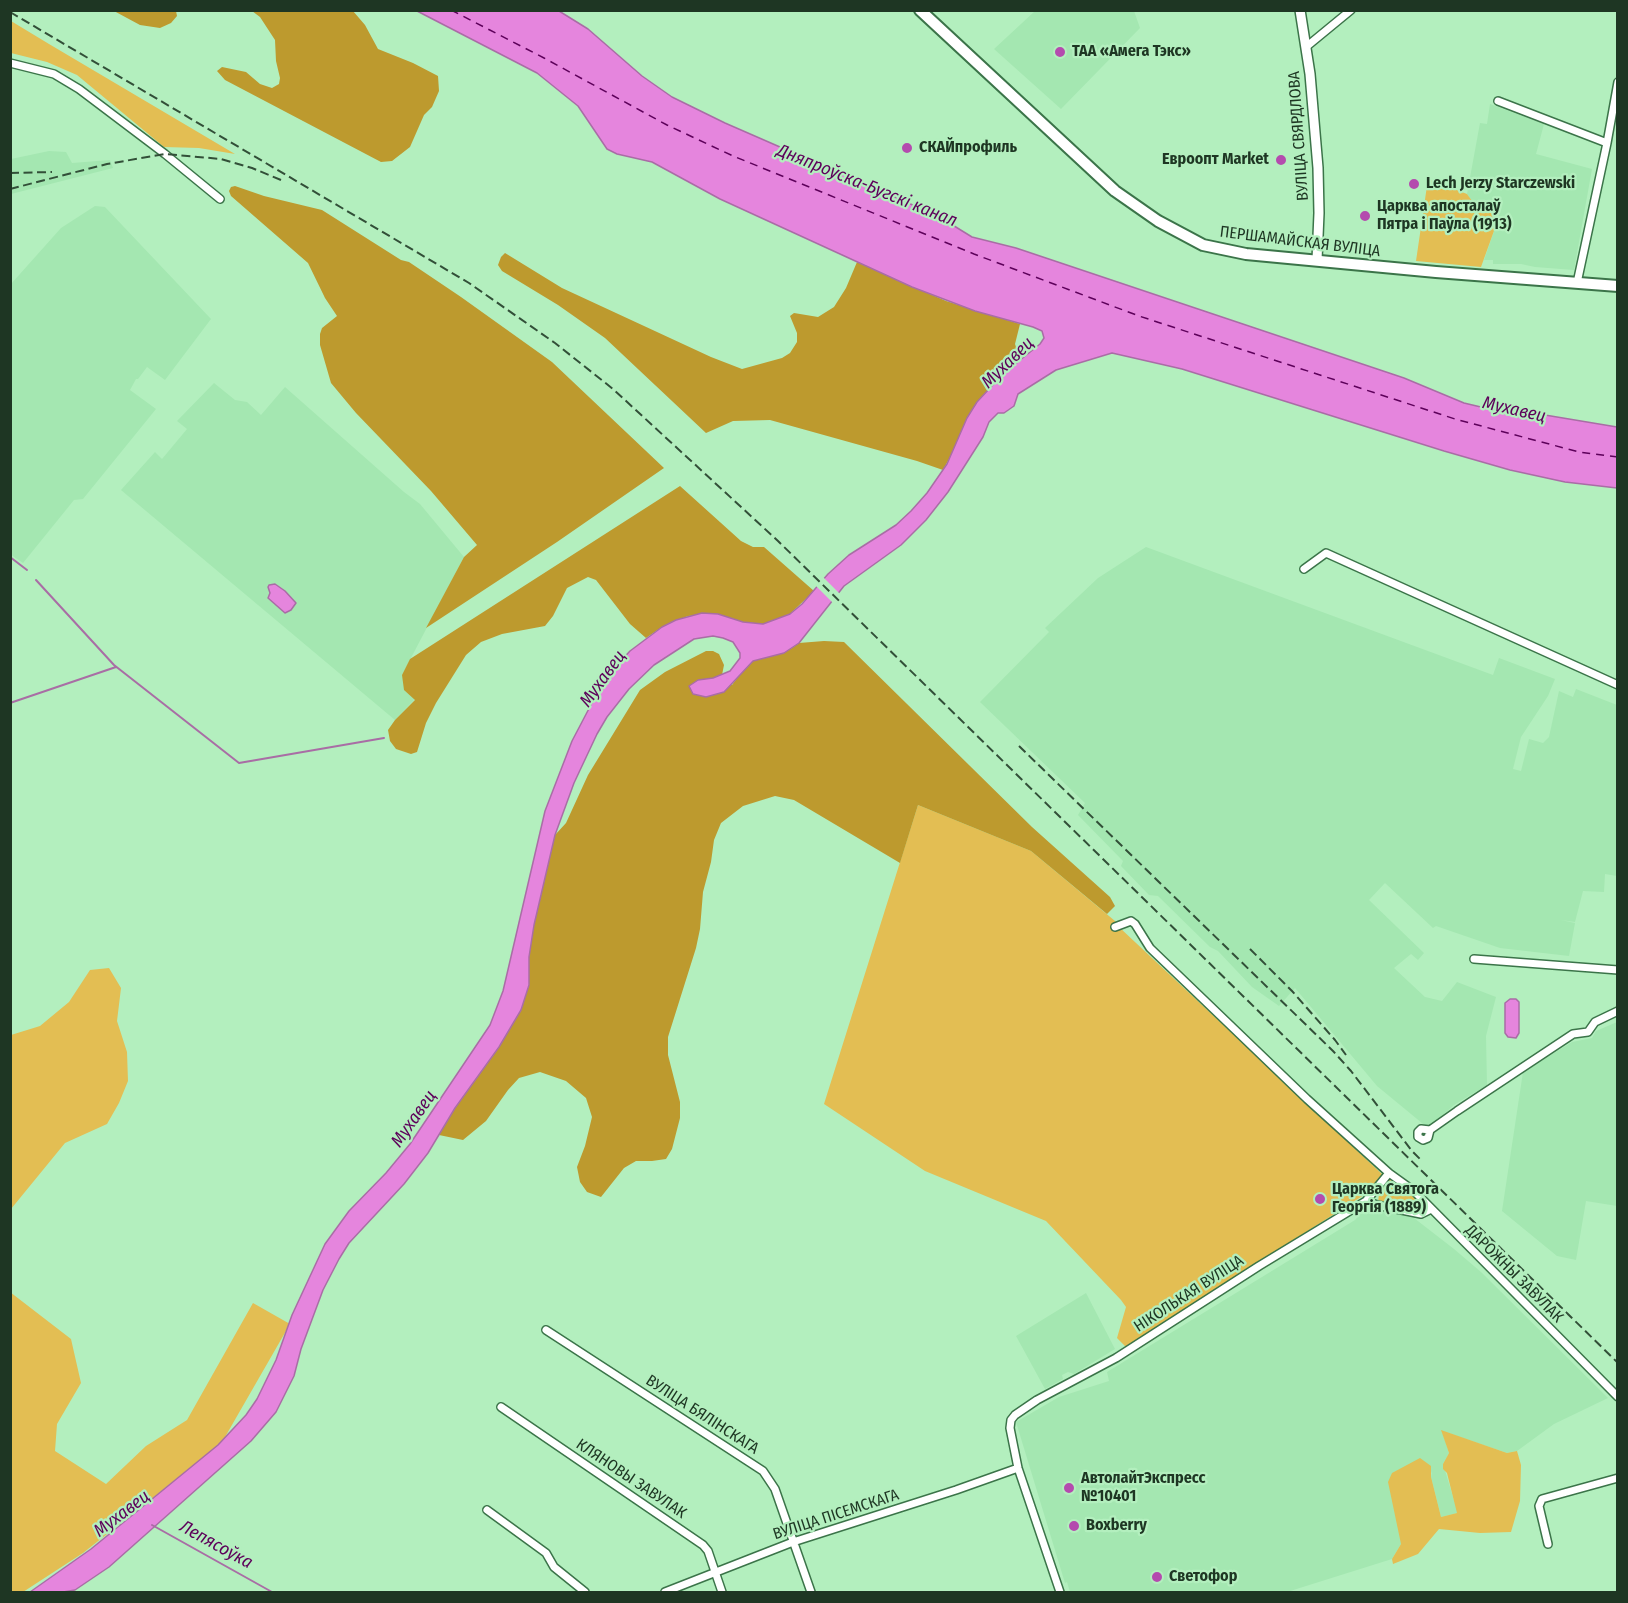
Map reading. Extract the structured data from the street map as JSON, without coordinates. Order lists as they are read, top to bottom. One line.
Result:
{"streets":{"main road":["ВУЛІЦА СВЯРДЛОВА","ПЕРШАМАЙСКАЯ ВУЛІЦА"],"street":["ДАРОЖНЫ ЗАВУЛАК","НІКОЛЬКАЯ ВУЛІЦА","ВУЛІЦА БЯЛІНСКАГА","КЛЯНОВЫ ЗАВУЛАК","ВУЛІЦА ПІСЕМСКАГА"]},"crossings":[["ВУЛІЦА СВЯРДЛОВА","ПЕРШАМАЙСКАЯ ВУЛІЦА"],["ДАРОЖНЫ ЗАВУЛАК","НІКОЛЬКАЯ ВУЛІЦА"],["НІКОЛЬКАЯ ВУЛІЦА","ВУЛІЦА ПІСЕМСКАГА"],["ВУЛІЦА БЯЛІНСКАГА","ВУЛІЦА ПІСЕМСКАГА"],["КЛЯНОВЫ ЗАВУЛАК","ВУЛІЦА ПІСЕМСКАГА"]],"water":["Дняпроўска-Бугскі канал","Мухавец","Лепясоўка"],"places":["ТАА «Амега Тэкс»","СКАЙпрофиль","Евроопт Market","Lech Jerzy Starczewski","Царква апосталаў Пятра і Паўла (1913)","Царква Святога Георгія (1889)","АвтолайтЭкспресс №10401","Boxberry","Светофор"]}
